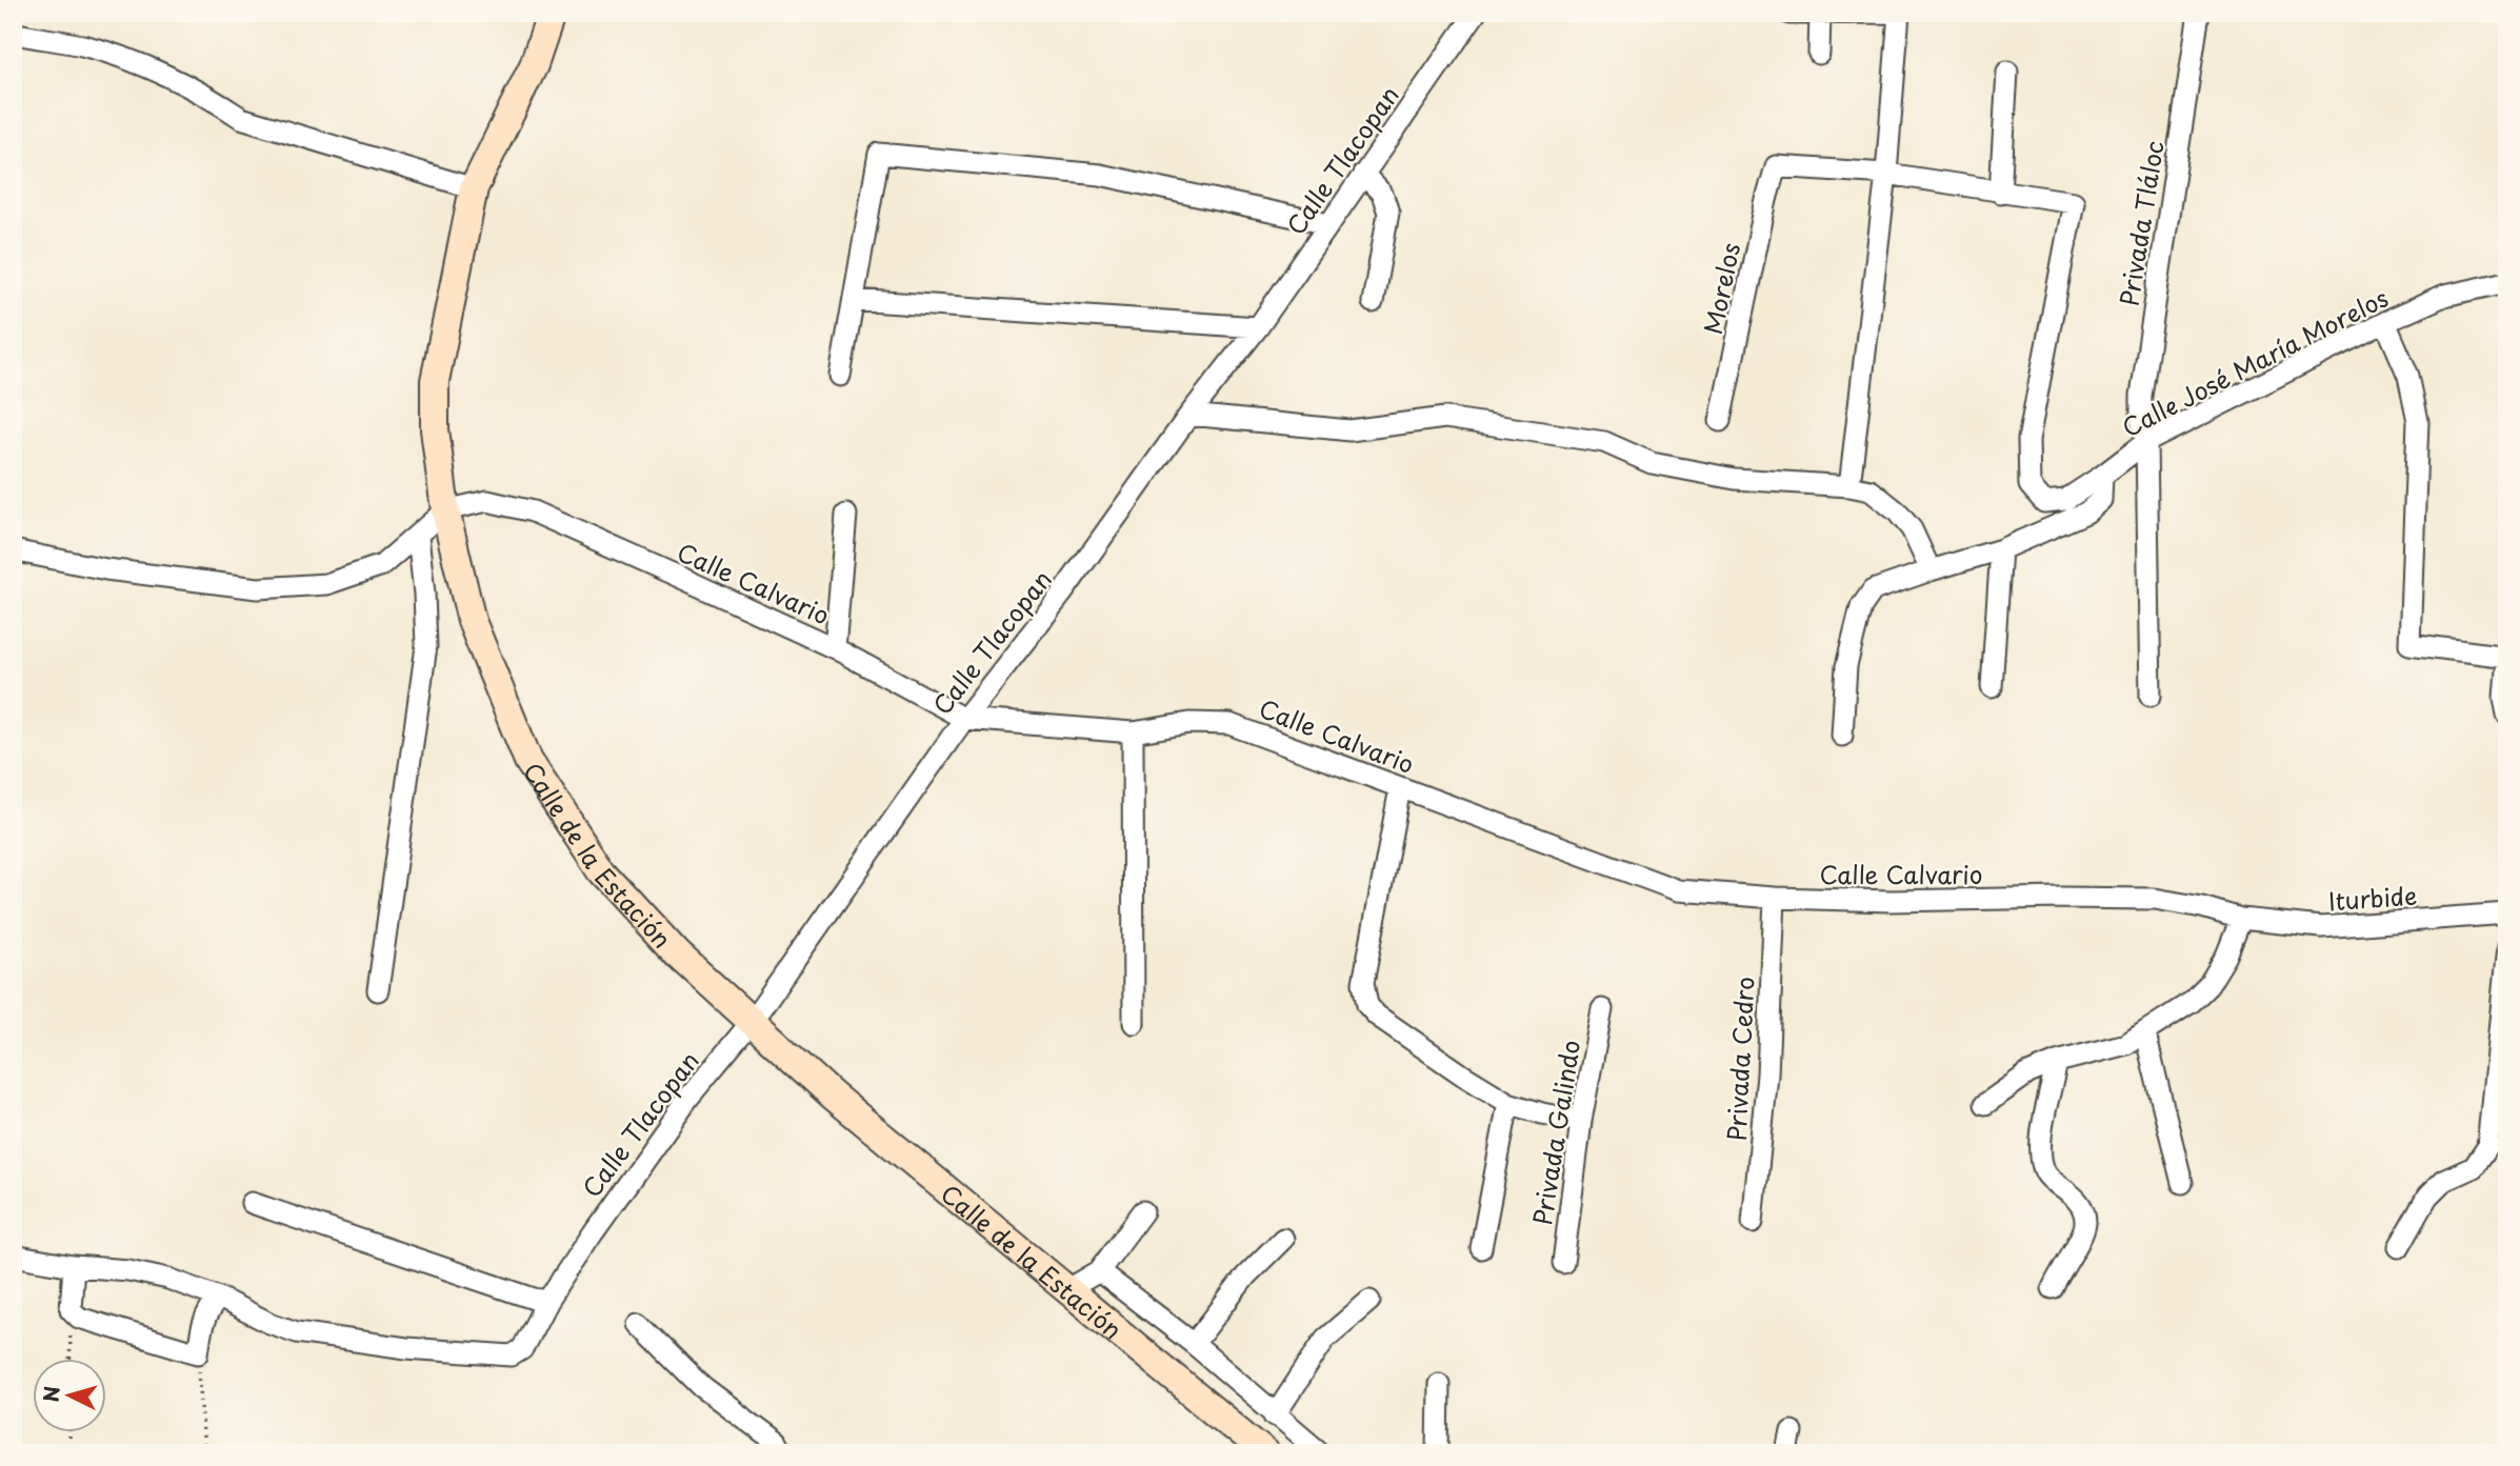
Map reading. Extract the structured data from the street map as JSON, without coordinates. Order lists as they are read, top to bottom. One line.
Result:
{"streets":{"street":["Calle Tlacopan","Privada Tláloc","Morelos","Calle José María Morelos","Calle Calvario","Calle de la Estación","Iturbide","Privada Cedro","Privada Galindo"]},"crossings":[["Calle Tlacopan","Calle Calvario"],["Calle Tlacopan","Calle de la Estación"],["Privada Tláloc","Calle José María Morelos"],["Calle Calvario","Calle de la Estación"],["Calle Calvario","Iturbide"],["Calle Calvario","Privada Cedro"]],"north":"left"}
